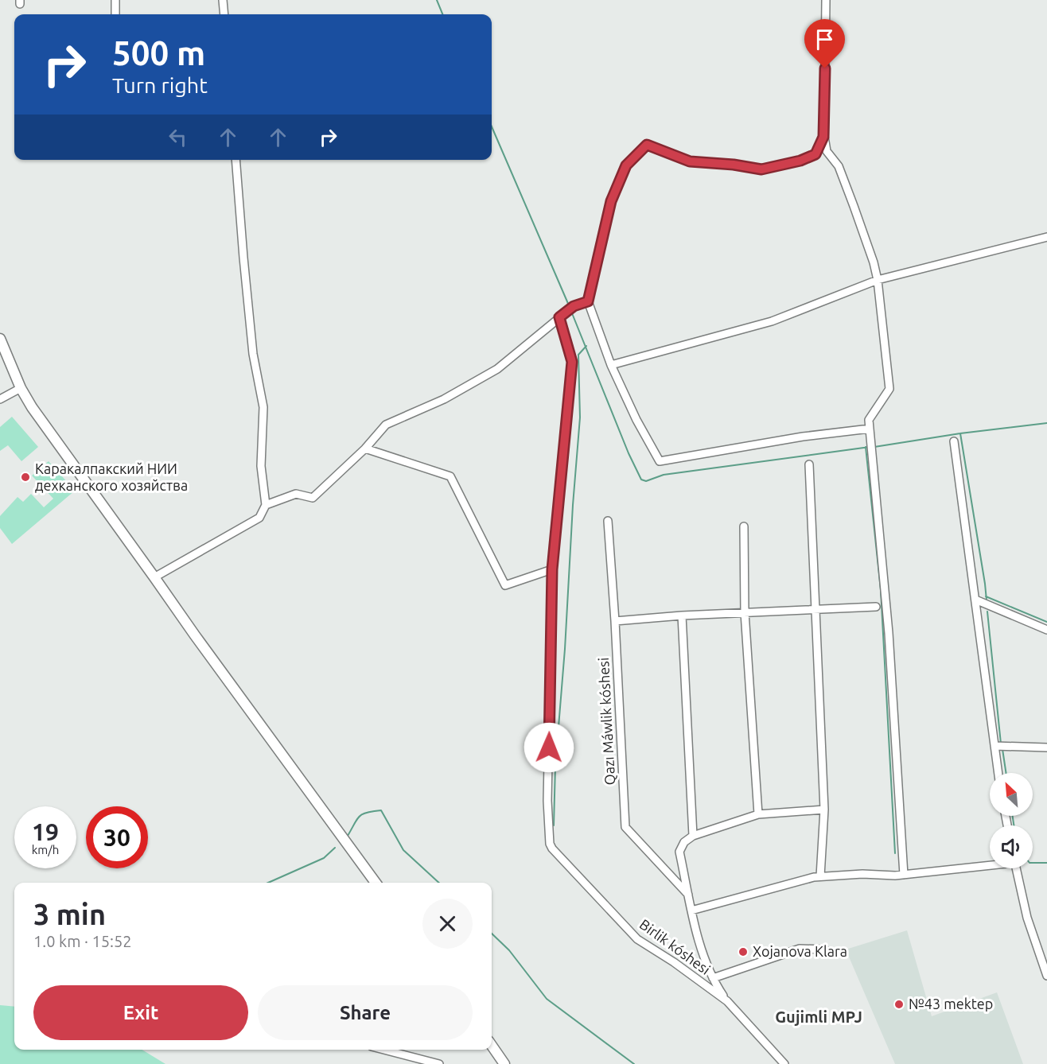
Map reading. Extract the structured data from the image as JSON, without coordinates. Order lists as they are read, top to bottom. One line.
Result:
{"streets":{"street":["Qazı Máwlik kóshesi","Birlik kóshesi"]},"districts":["Gujimli MPJ"],"places":["Каракалпакский НИИ дехканского хозяйства","Xojanova Klara","№43 mektep"],"north":"top left","page":{"turn":["500 m","Turn right"],"speed":"19 km/h","limit":"30","heading":["3 min","1.0 km · 15:52"],"buttons":["Exit","Share"]}}
